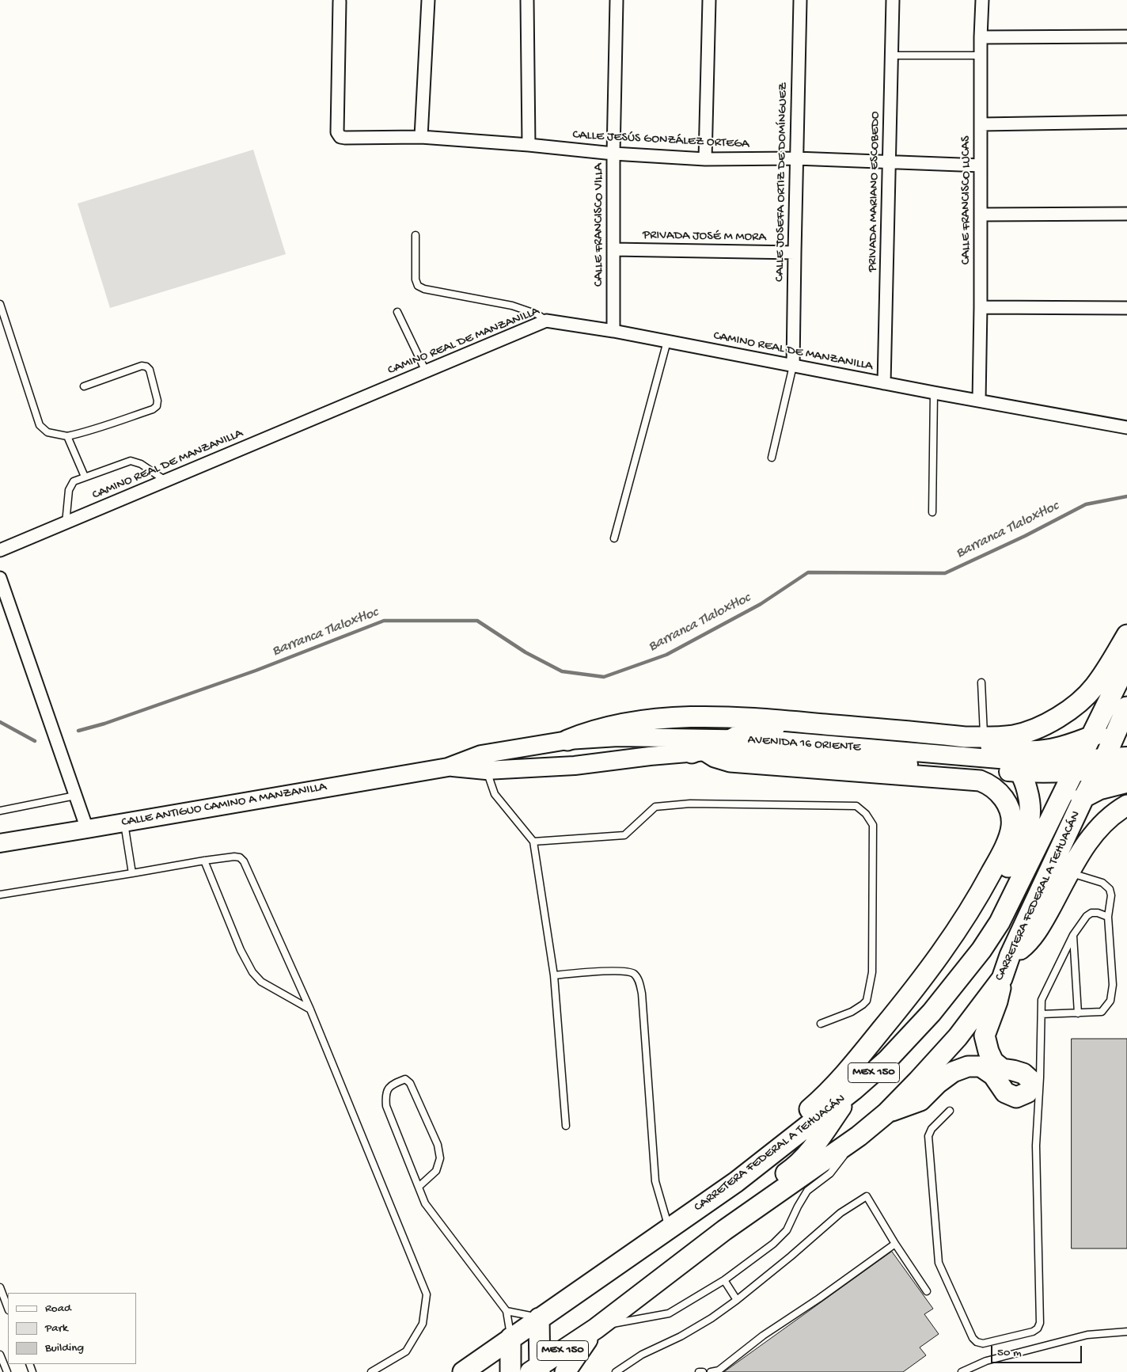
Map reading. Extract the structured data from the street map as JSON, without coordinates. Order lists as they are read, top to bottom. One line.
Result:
{"streets":{"main road":["AVENIDA 16 ORIENTE","CALLE ANTIGUO CAMINO A MANZANILLA","CARRETERA FEDERAL A TEHUACÁN","MEX 150"],"street":["CALLE JESÚS GONZÁLEZ ORTEGA","CALLE JOSEFA ORTIZ DE DOMÍNGUEZ","PRIVADA MARIANO ESCOBEDO","CALLE FRANCISCO LUCAS","CALLE FRANCISCO VILLA","PRIVADA JOSÉ M MORA","CAMINO REAL DE MANZANILLA"]},"crossings":[["CALLE JESÚS GONZÁLEZ ORTEGA","CALLE JOSEFA ORTIZ DE DOMÍNGUEZ"],["CALLE JESÚS GONZÁLEZ ORTEGA","PRIVADA MARIANO ESCOBEDO"],["CALLE JESÚS GONZÁLEZ ORTEGA","CALLE FRANCISCO LUCAS"],["CALLE JESÚS GONZÁLEZ ORTEGA","CALLE FRANCISCO VILLA"],["CALLE JOSEFA ORTIZ DE DOMÍNGUEZ","PRIVADA JOSÉ M MORA"],["CALLE JOSEFA ORTIZ DE DOMÍNGUEZ","CAMINO REAL DE MANZANILLA"],["PRIVADA MARIANO ESCOBEDO","CAMINO REAL DE MANZANILLA"],["CALLE FRANCISCO LUCAS","CAMINO REAL DE MANZANILLA"],["CALLE FRANCISCO VILLA","PRIVADA JOSÉ M MORA"],["CALLE FRANCISCO VILLA","CAMINO REAL DE MANZANILLA"],["AVENIDA 16 ORIENTE","CALLE ANTIGUO CAMINO A MANZANILLA"],["AVENIDA 16 ORIENTE","CARRETERA FEDERAL A TEHUACÁN"],["AVENIDA 16 ORIENTE","MEX 150"],["CARRETERA FEDERAL A TEHUACÁN","MEX 150"]],"water":["Barranca Tlaloxtloc"],"legend":["Road","Park","Building"],"scale_bar":"50 m"}
